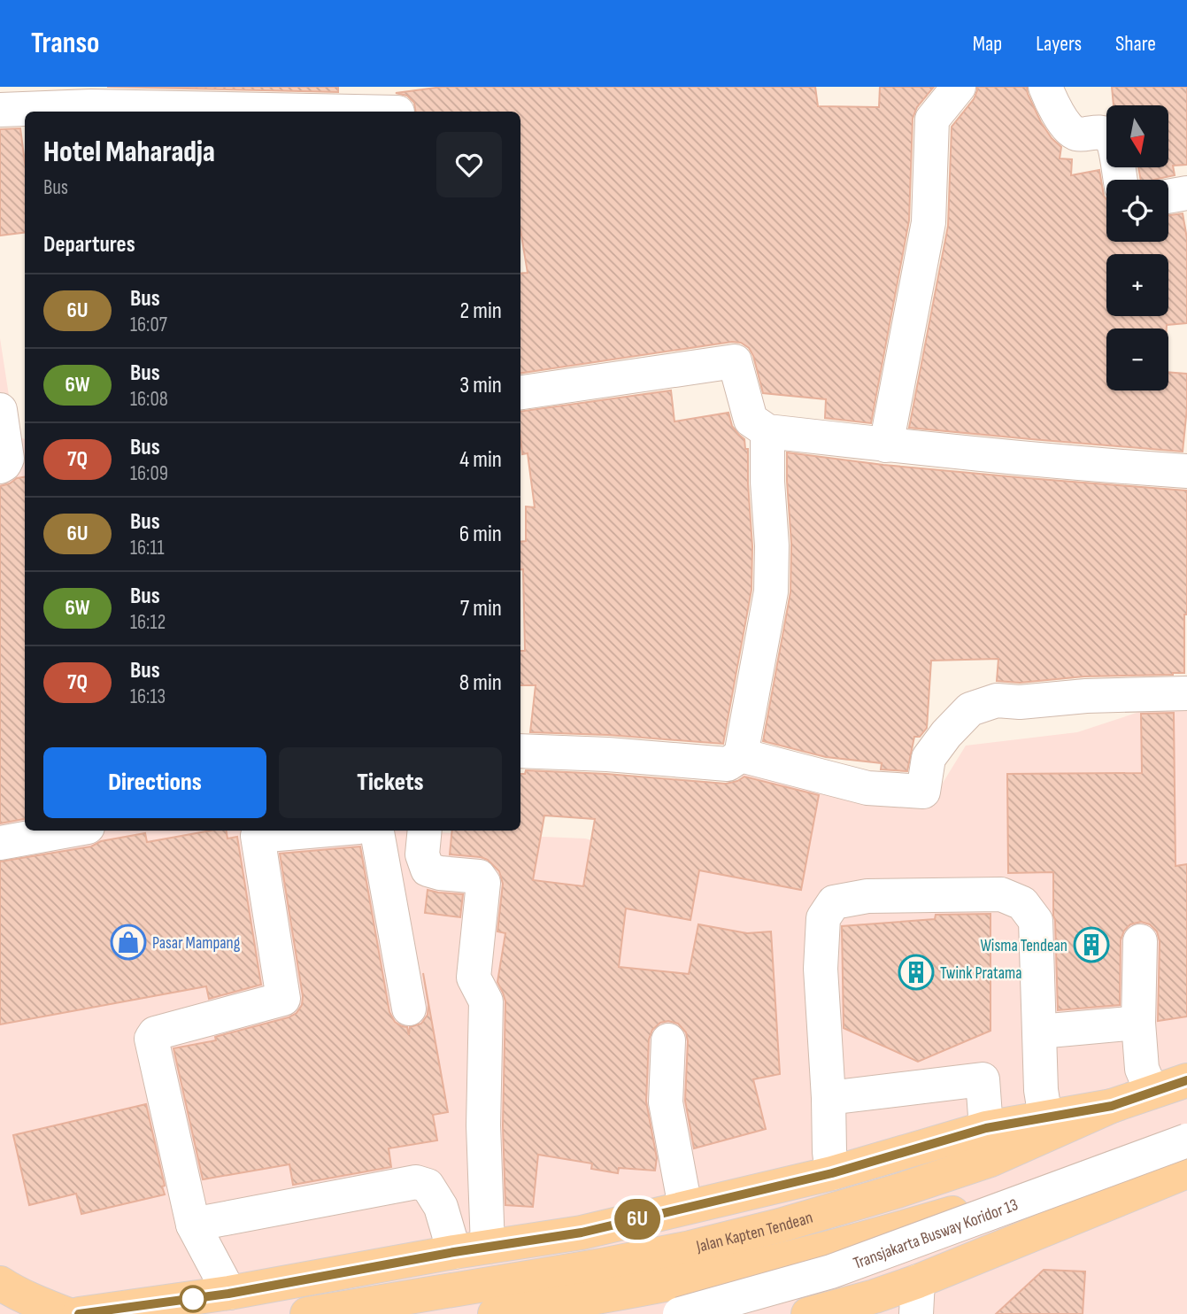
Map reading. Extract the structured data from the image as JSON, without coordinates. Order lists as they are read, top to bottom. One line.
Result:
{"streets":{"main road":["Jalan Kapten Tendean"],"street":["Transjakarta Busway Koridor 13"]},"places":{"shop":["Pasar Mampang"],"building":["Wisma Tendean","Twink Pratama"]},"lines":["bus line 6U"],"north":"bottom","page":{"header":"Transo","nav":["Map","Layers","Share"],"on_map":"6U","map_buttons":["+","−"],"heading":[["Hotel Maharadja","Bus"],"Departures"],"list":[{"mark":"6U","name":"Bus","note":"16:07","value":"2 min"},{"mark":"6W","name":"Bus","note":"16:08","value":"3 min"},{"mark":"7Q","name":"Bus","note":"16:09","value":"4 min"},{"mark":"6U","name":"Bus","note":"16:11","value":"6 min"},{"mark":"6W","name":"Bus","note":"16:12","value":"7 min"},{"mark":"7Q","name":"Bus","note":"16:13","value":"8 min"}],"buttons":["Directions","Tickets"]}}
